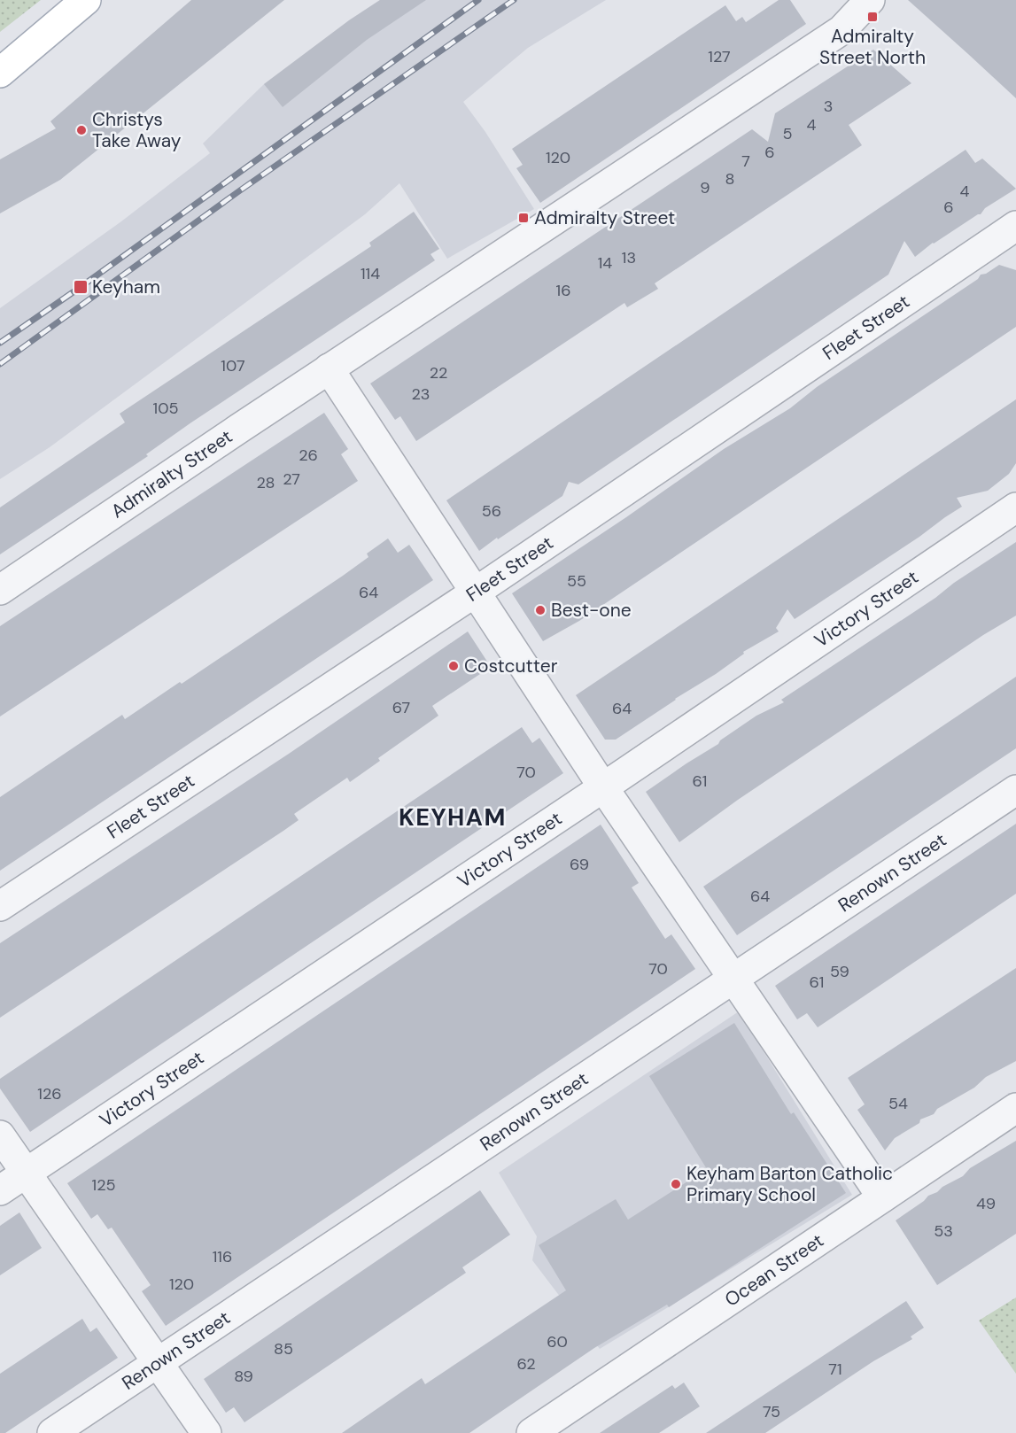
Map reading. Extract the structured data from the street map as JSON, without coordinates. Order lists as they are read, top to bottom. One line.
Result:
{"streets":{"street":["Fleet Street","Admiralty Street","Victory Street","Renown Street","Ocean Street"]},"districts":["KEYHAM"],"places":{"transit":["Admiralty Street North","Admiralty Street","Keyham"],"other":["Christys Take Away","Best-one","Costcutter","Keyham Barton Catholic Primary School"]},"house_numbers":["127","3","4","5","6","120","7","8","9","4","6","13","14","114","16","107","22","23","105","26","27","28","56","55","64","67","64","70","61","69","64","70","59","61","126","54","125","49","53","116","120","60","85","62","71","89","75"]}
